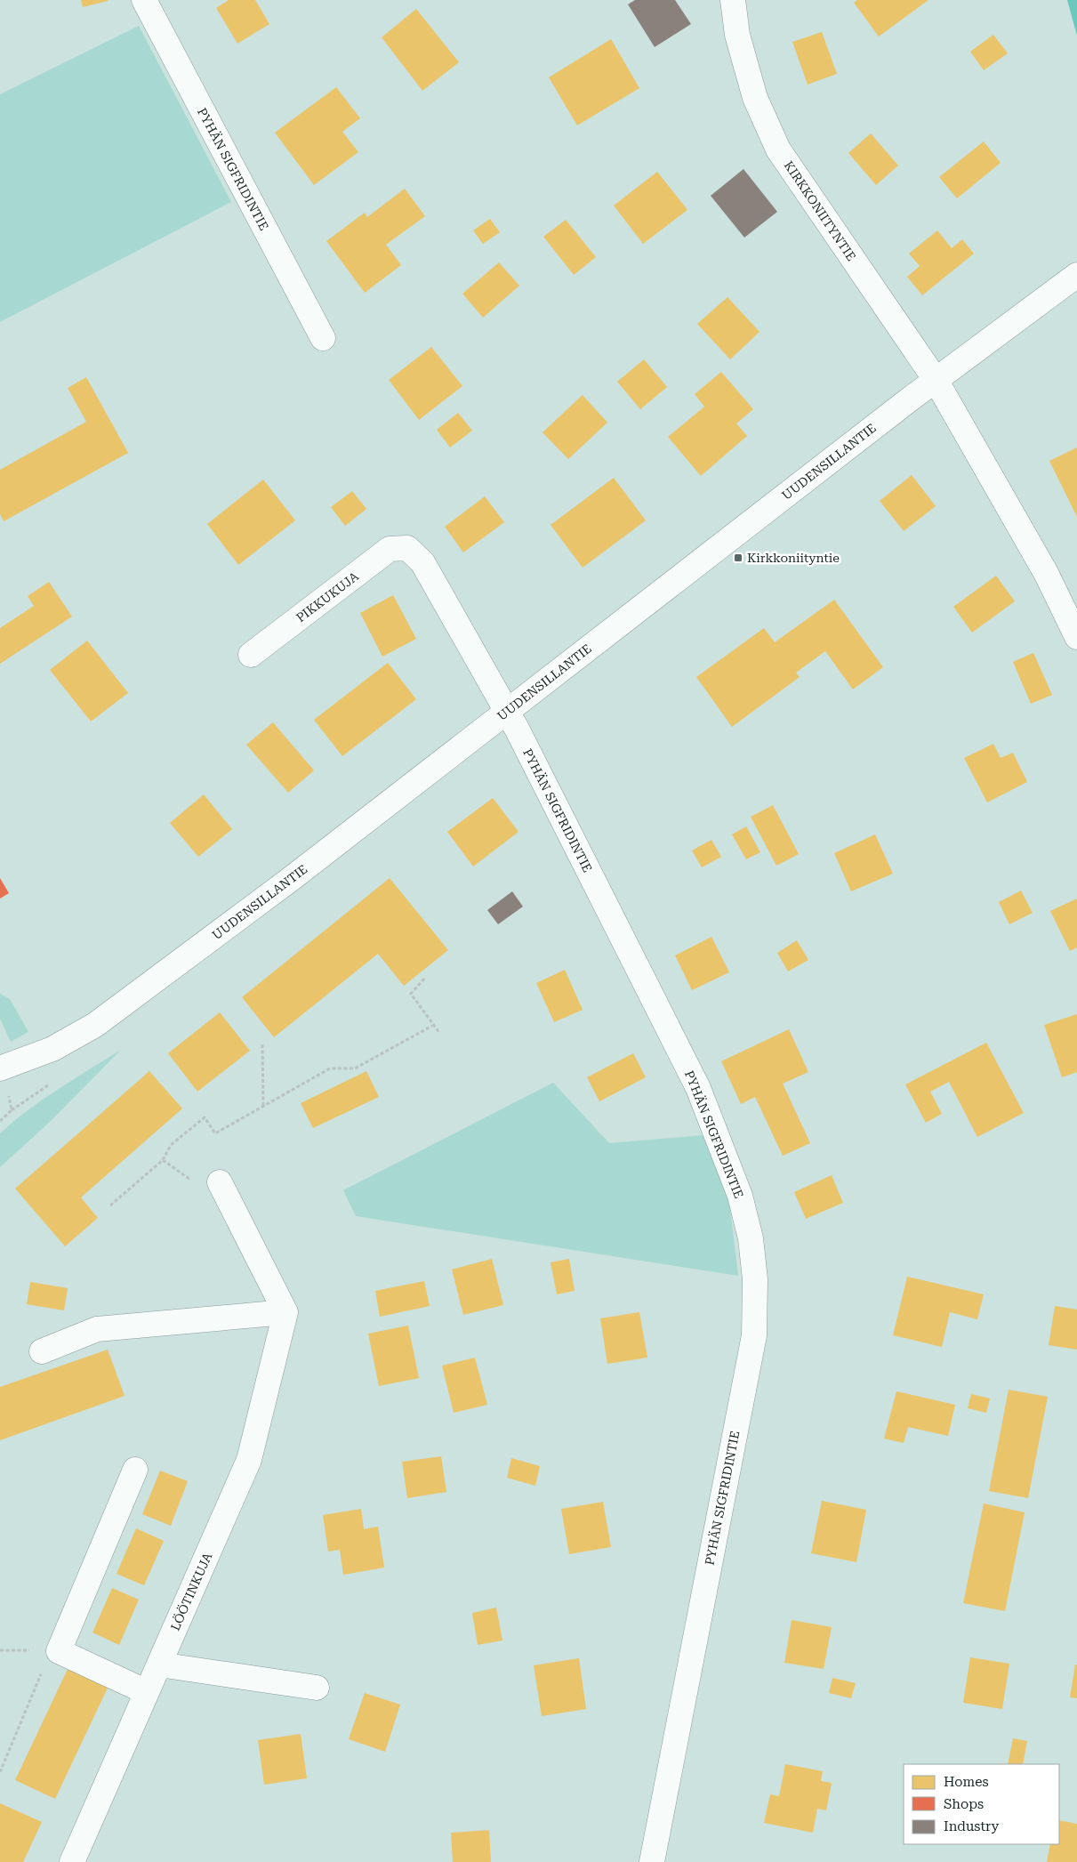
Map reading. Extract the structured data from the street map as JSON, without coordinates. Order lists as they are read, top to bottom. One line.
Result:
{"streets":{"street":["PYHÄN SIGFRIDINTIE","KIRKKONIITYNTIE","UUDENSILLANTIE","PIKKUKUJA","LÖÖTINKUJA"]},"crossings":[["PYHÄN SIGFRIDINTIE","UUDENSILLANTIE"],["PYHÄN SIGFRIDINTIE","PIKKUKUJA"],["KIRKKONIITYNTIE","UUDENSILLANTIE"]],"places":{"transit":["Kirkkoniityntie"]},"legend":["Homes","Shops","Industry"]}
